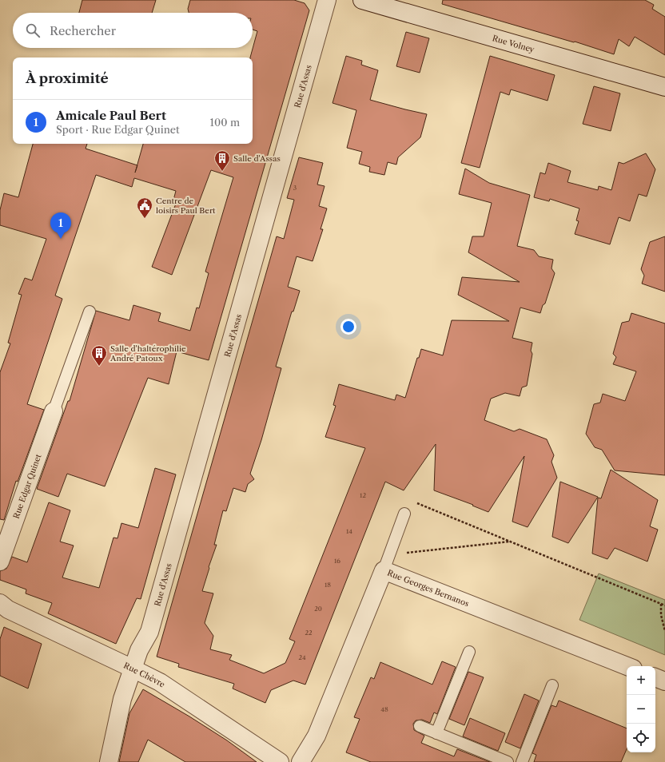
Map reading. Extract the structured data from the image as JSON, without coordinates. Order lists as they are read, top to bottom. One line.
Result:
{"streets":{"street":["Rue Volney","Rue d'Assas","Rue Edgar Quinet","Rue Georges Bernanos","Rue Chèvre"]},"crossings":[["Rue d'Assas","Rue Chèvre"]],"places":{"building":["Salle d'Assas","Salle d'haltérophilie André Patoux"],"public building":["Centre de loisirs Paul Bert"]},"house_numbers":["3","12","14","16","18","20","22","24","48"],"page":{"search":"Rechercher","heading":"À proximité","list":[{"mark":"1","name":"Amicale Paul Bert","note":"Sport · Rue Edgar Quinet","value":"100 m"}],"pins":"1","map_buttons":["+","−"]}}
